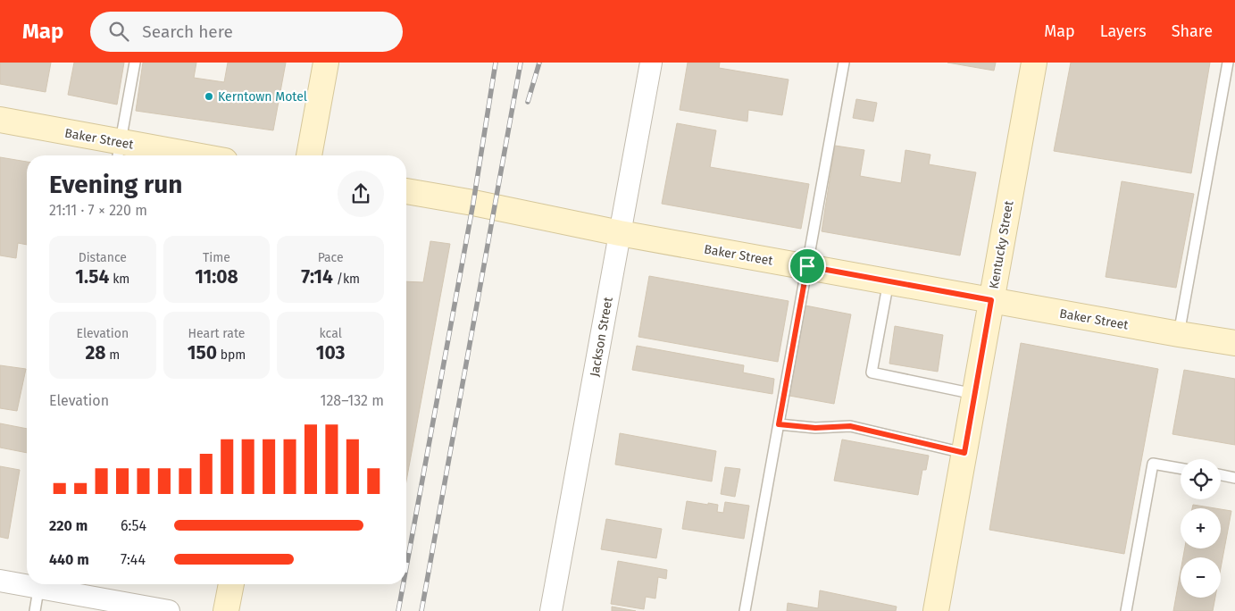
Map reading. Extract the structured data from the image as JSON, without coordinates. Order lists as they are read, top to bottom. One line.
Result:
{"streets":{"street":["Baker Street","Kentucky Street","Jackson Street"]},"crossings":[["Baker Street","Kentucky Street"],["Baker Street","Jackson Street"]],"places":["Kerntown Motel"],"page":{"header":"Map","search":"Search here","nav":["Map","Layers","Share"],"heading":["Evening run","21:11 · 7 × 220 m"],"stats":[["Distance","1.54 km"],["Time","11:08"],["Pace","7:14 /km"],["Elevation","28 m"],["Heart rate","150 bpm"],["kcal","103"]],"chart":["Elevation","128–132 m"],"map_buttons":["+","−"],"list":[{"name":"220 m","note":"6:54"},{"name":"440 m","note":"7:44"}]}}
